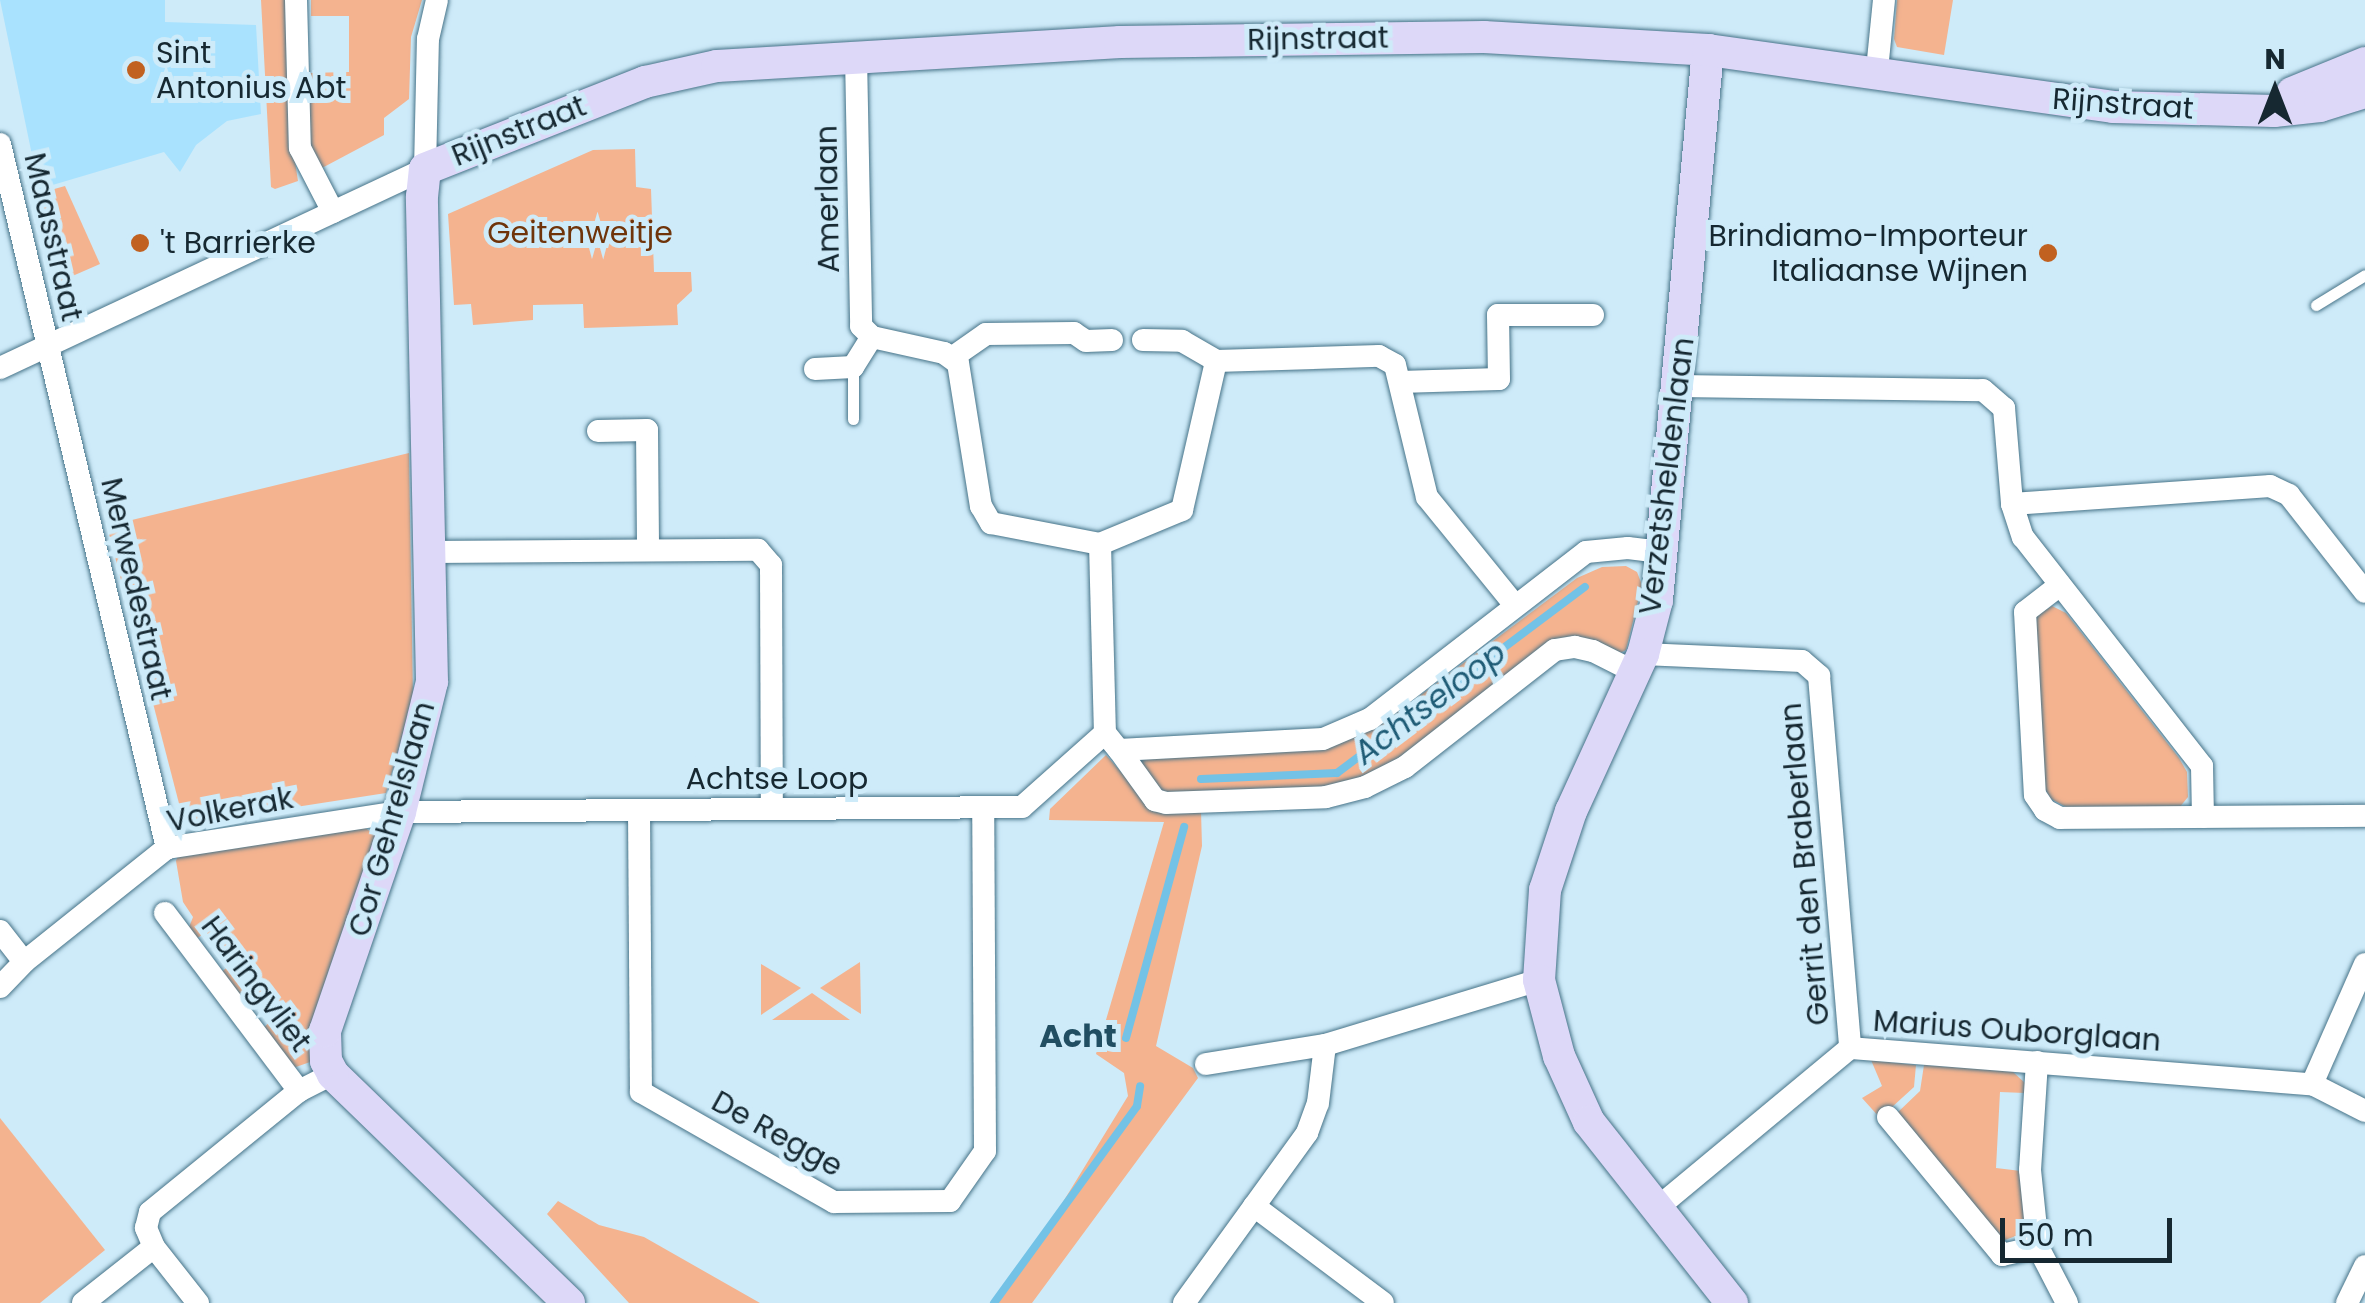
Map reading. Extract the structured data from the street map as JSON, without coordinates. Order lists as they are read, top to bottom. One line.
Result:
{"streets":{"street":["Rijnstraat","Amerlaan","Maasstraat","Verzetsheldenlaan","Merwedestraat","Achtse Loop","Volkerak","Cor Gehrelslaan","Gerrit den Braberlaan","Haringvliet","Marius Ouborglaan","De Regge"]},"crossings":[["Rijnstraat","Amerlaan"],["Rijnstraat","Verzetsheldenlaan"],["Rijnstraat","Cor Gehrelslaan"],["Maasstraat","Merwedestraat"],["Verzetsheldenlaan","Gerrit den Braberlaan"],["Verzetsheldenlaan","Marius Ouborglaan"],["Merwedestraat","Volkerak"],["Achtse Loop","Volkerak"],["Achtse Loop","Cor Gehrelslaan"],["Achtse Loop","De Regge"],["Volkerak","Cor Gehrelslaan"],["Cor Gehrelslaan","Haringvliet"],["Gerrit den Braberlaan","Marius Ouborglaan"]],"districts":["Acht"],"water":["Achtseloop"],"parks":["Geitenweitje"],"places":["Sint Antonius Abt","'t Barrierke","Brindiamo-Importeur Italiaanse Wijnen"],"scale_bar":"50 m","north":"top"}
